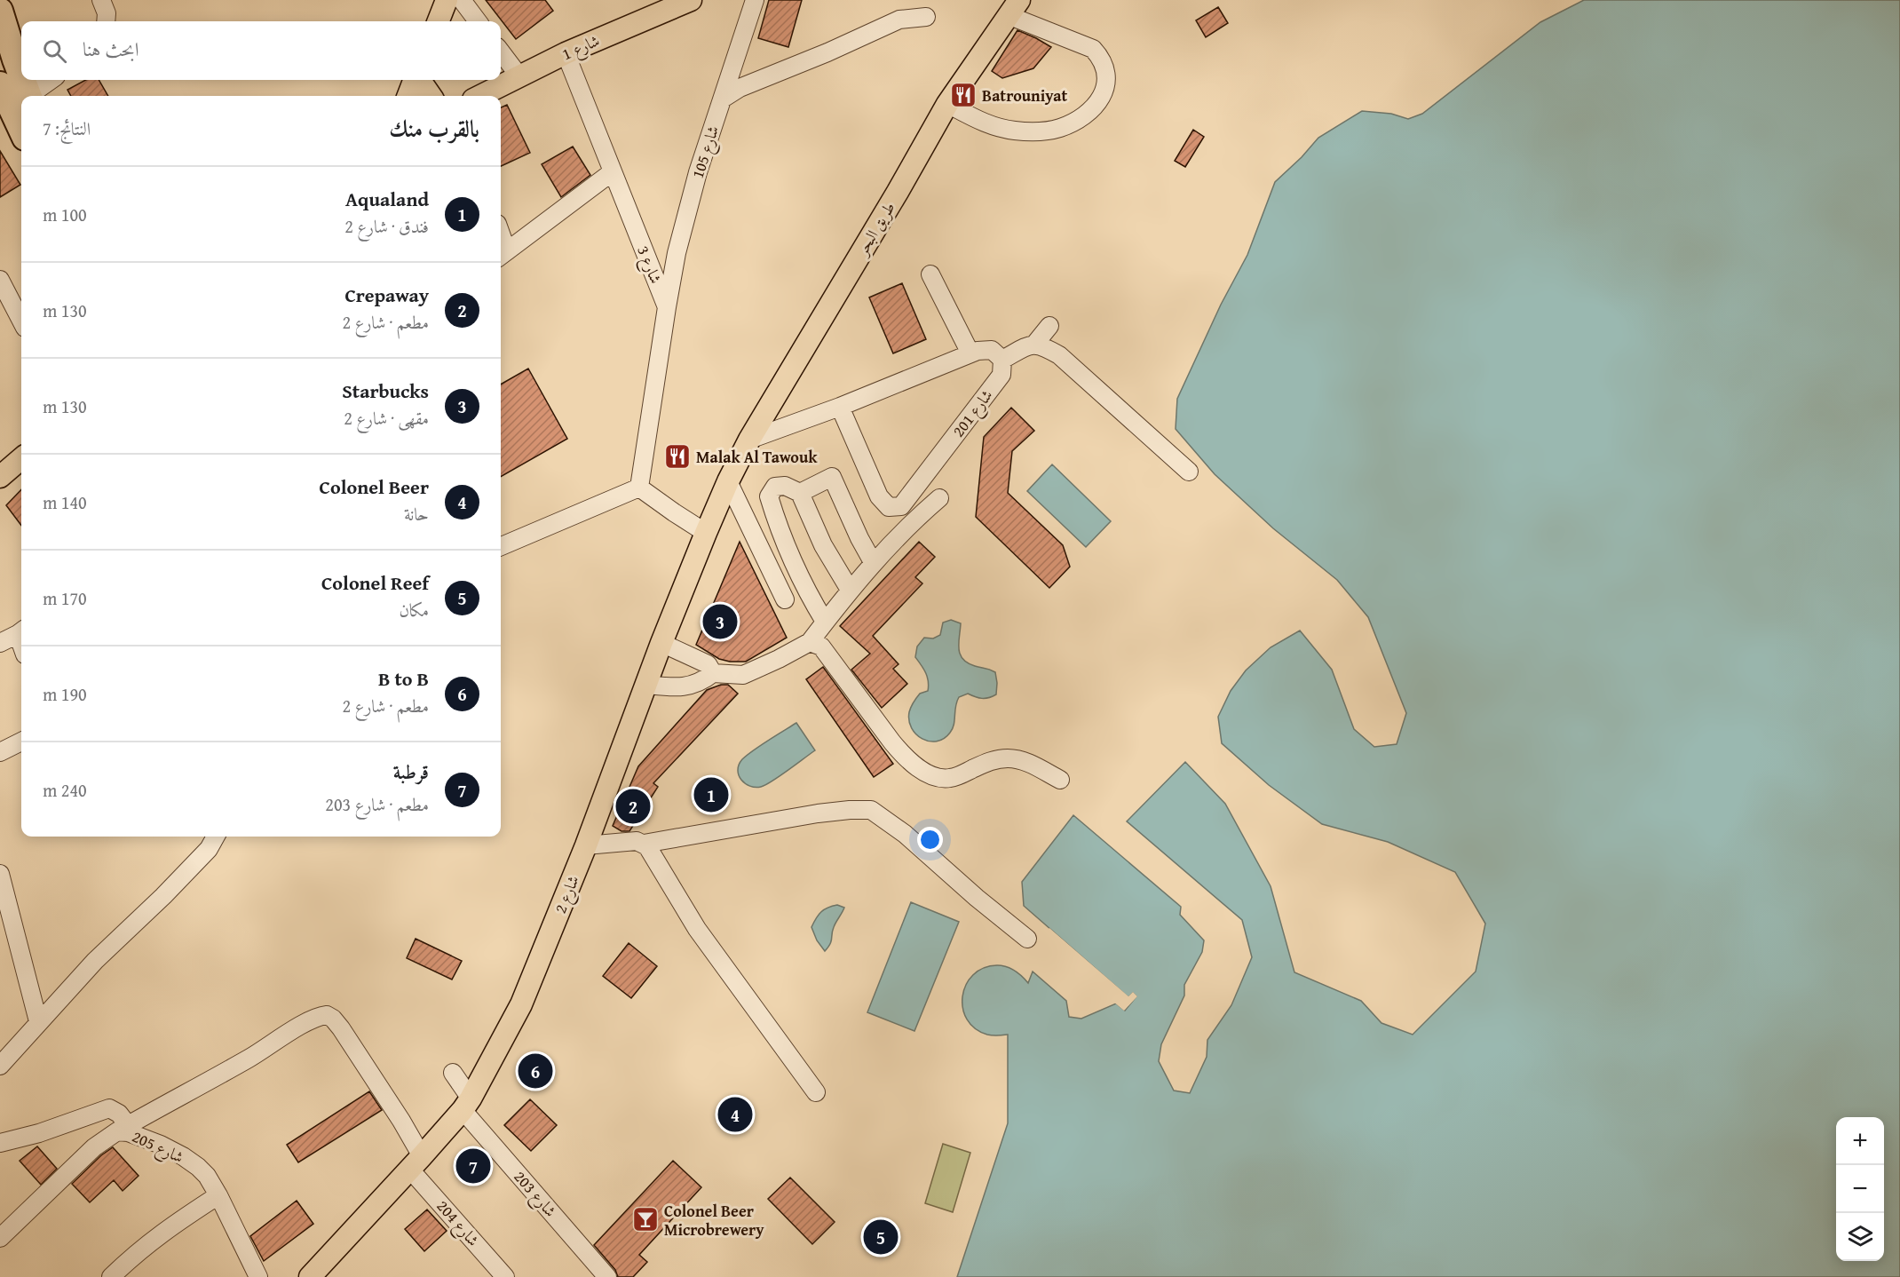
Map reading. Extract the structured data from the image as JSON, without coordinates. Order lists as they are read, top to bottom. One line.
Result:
{"streets":{"main road":["شارع 1","طريق البحر","شارع 2"],"street":["شارع 105","شارع 3","شارع 201","شارع 205","شارع 203","شارع 204"]},"crossings":[["شارع 1","شارع 3"],["شارع 105","شارع 3"],["طريق البحر","شارع 2"],["شارع 2","شارع 203"],["شارع 2","شارع 204"],["شارع 205","شارع 204"]],"places":{"restaurant":["Batrouniyat","Malak Al Tawouk"],"bar":["Colonel Beer Microbrewery"]},"page":{"search":"ابحث هنا","heading":["بالقرب منك","النتائج: 7"],"list":[{"mark":"1","name":"Aqualand","note":"فندق · شارع 2","value":"100 m"},{"mark":"2","name":"Crepaway","note":"مطعم · شارع 2","value":"130 m"},{"mark":"3","name":"Starbucks","note":"مقهى · شارع 2","value":"130 m"},{"mark":"4","name":"Colonel Beer","note":"حانة","value":"140 m"},{"mark":"5","name":"Colonel Reef","note":"مكان","value":"170 m"},{"mark":"6","name":"B to B","note":"مطعم · شارع 2","value":"190 m"},{"mark":"7","name":"قرطبة","note":"مطعم · شارع 203","value":"240 m"}],"pins":["3","1","2","6","4","7","5"],"map_buttons":["+","−"]}}
